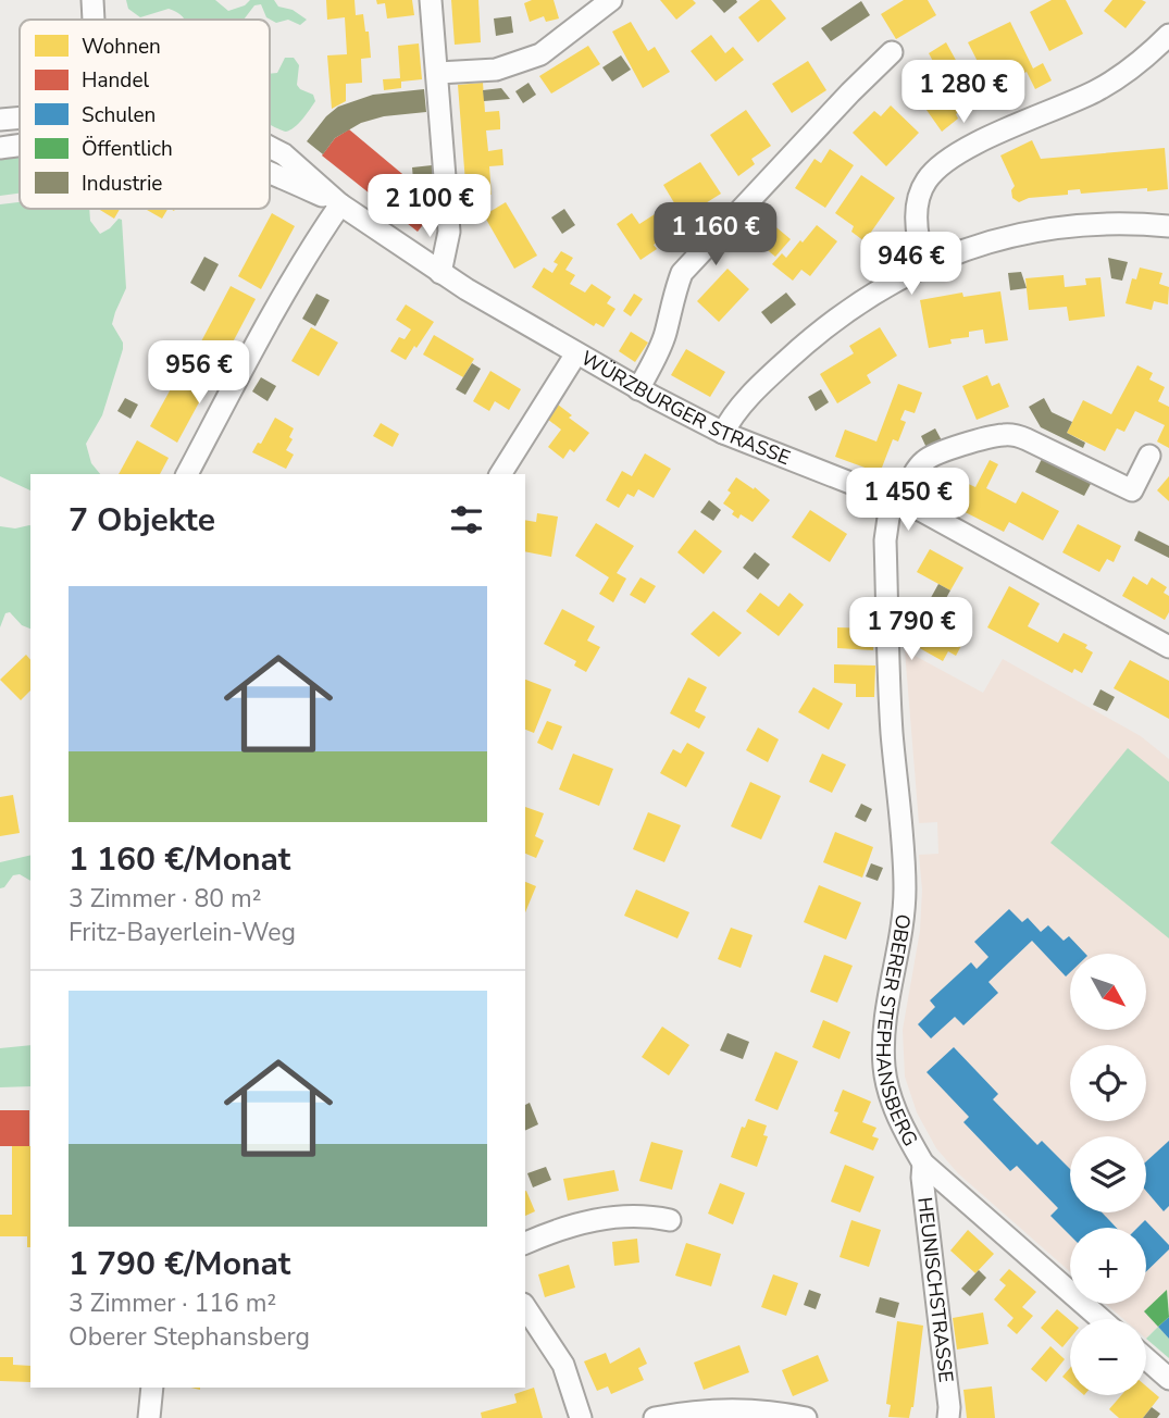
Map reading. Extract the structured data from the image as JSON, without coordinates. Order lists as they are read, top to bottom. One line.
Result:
{"streets":{"street":["WÜRZBURGER STRASSE","OBERER STEPHANSBERG","HEUNISCHSTRASSE"]},"crossings":[["WÜRZBURGER STRASSE","OBERER STEPHANSBERG"],["OBERER STEPHANSBERG","HEUNISCHSTRASSE"]],"legend":["Wohnen","Handel","Schulen","Öffentlich","Industrie"],"north":"bottom right","page":{"price":["1 280 €","2 100 €","1 160 €","946 €","956 €","1 450 €","1 790 €"],"heading":"7 Objekte","list":[{"name":"1 160 €/Monat","note":"3 Zimmer · 80 m² · Fritz-Bayerlein-Weg"},{"name":"1 790 €/Monat","note":"3 Zimmer · 116 m² · Oberer Stephansberg"}],"map_buttons":["+","−"]}}
